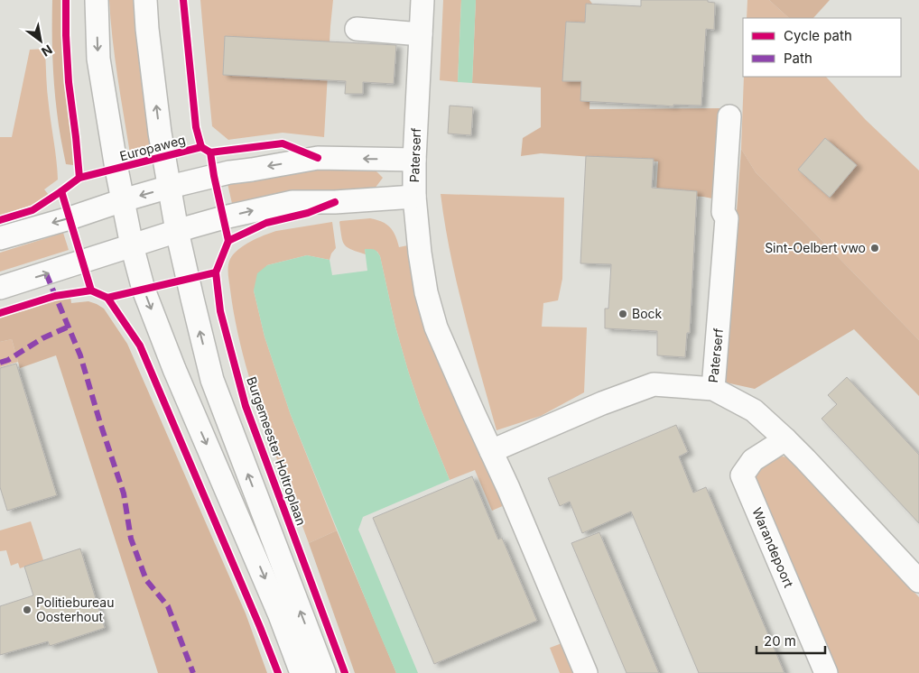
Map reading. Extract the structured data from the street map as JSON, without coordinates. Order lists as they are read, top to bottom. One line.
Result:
{"streets":{"street":["Paterserf","Warandepoort"],"cycle path":["Europaweg","Burgemeester Holtroplaan"]},"places":["Sint-Oelbert vwo","Bock","Politiebureau Oosterhout"],"legend":["Cycle path","Path"],"scale_bar":"20 m","north":"bottom right"}
